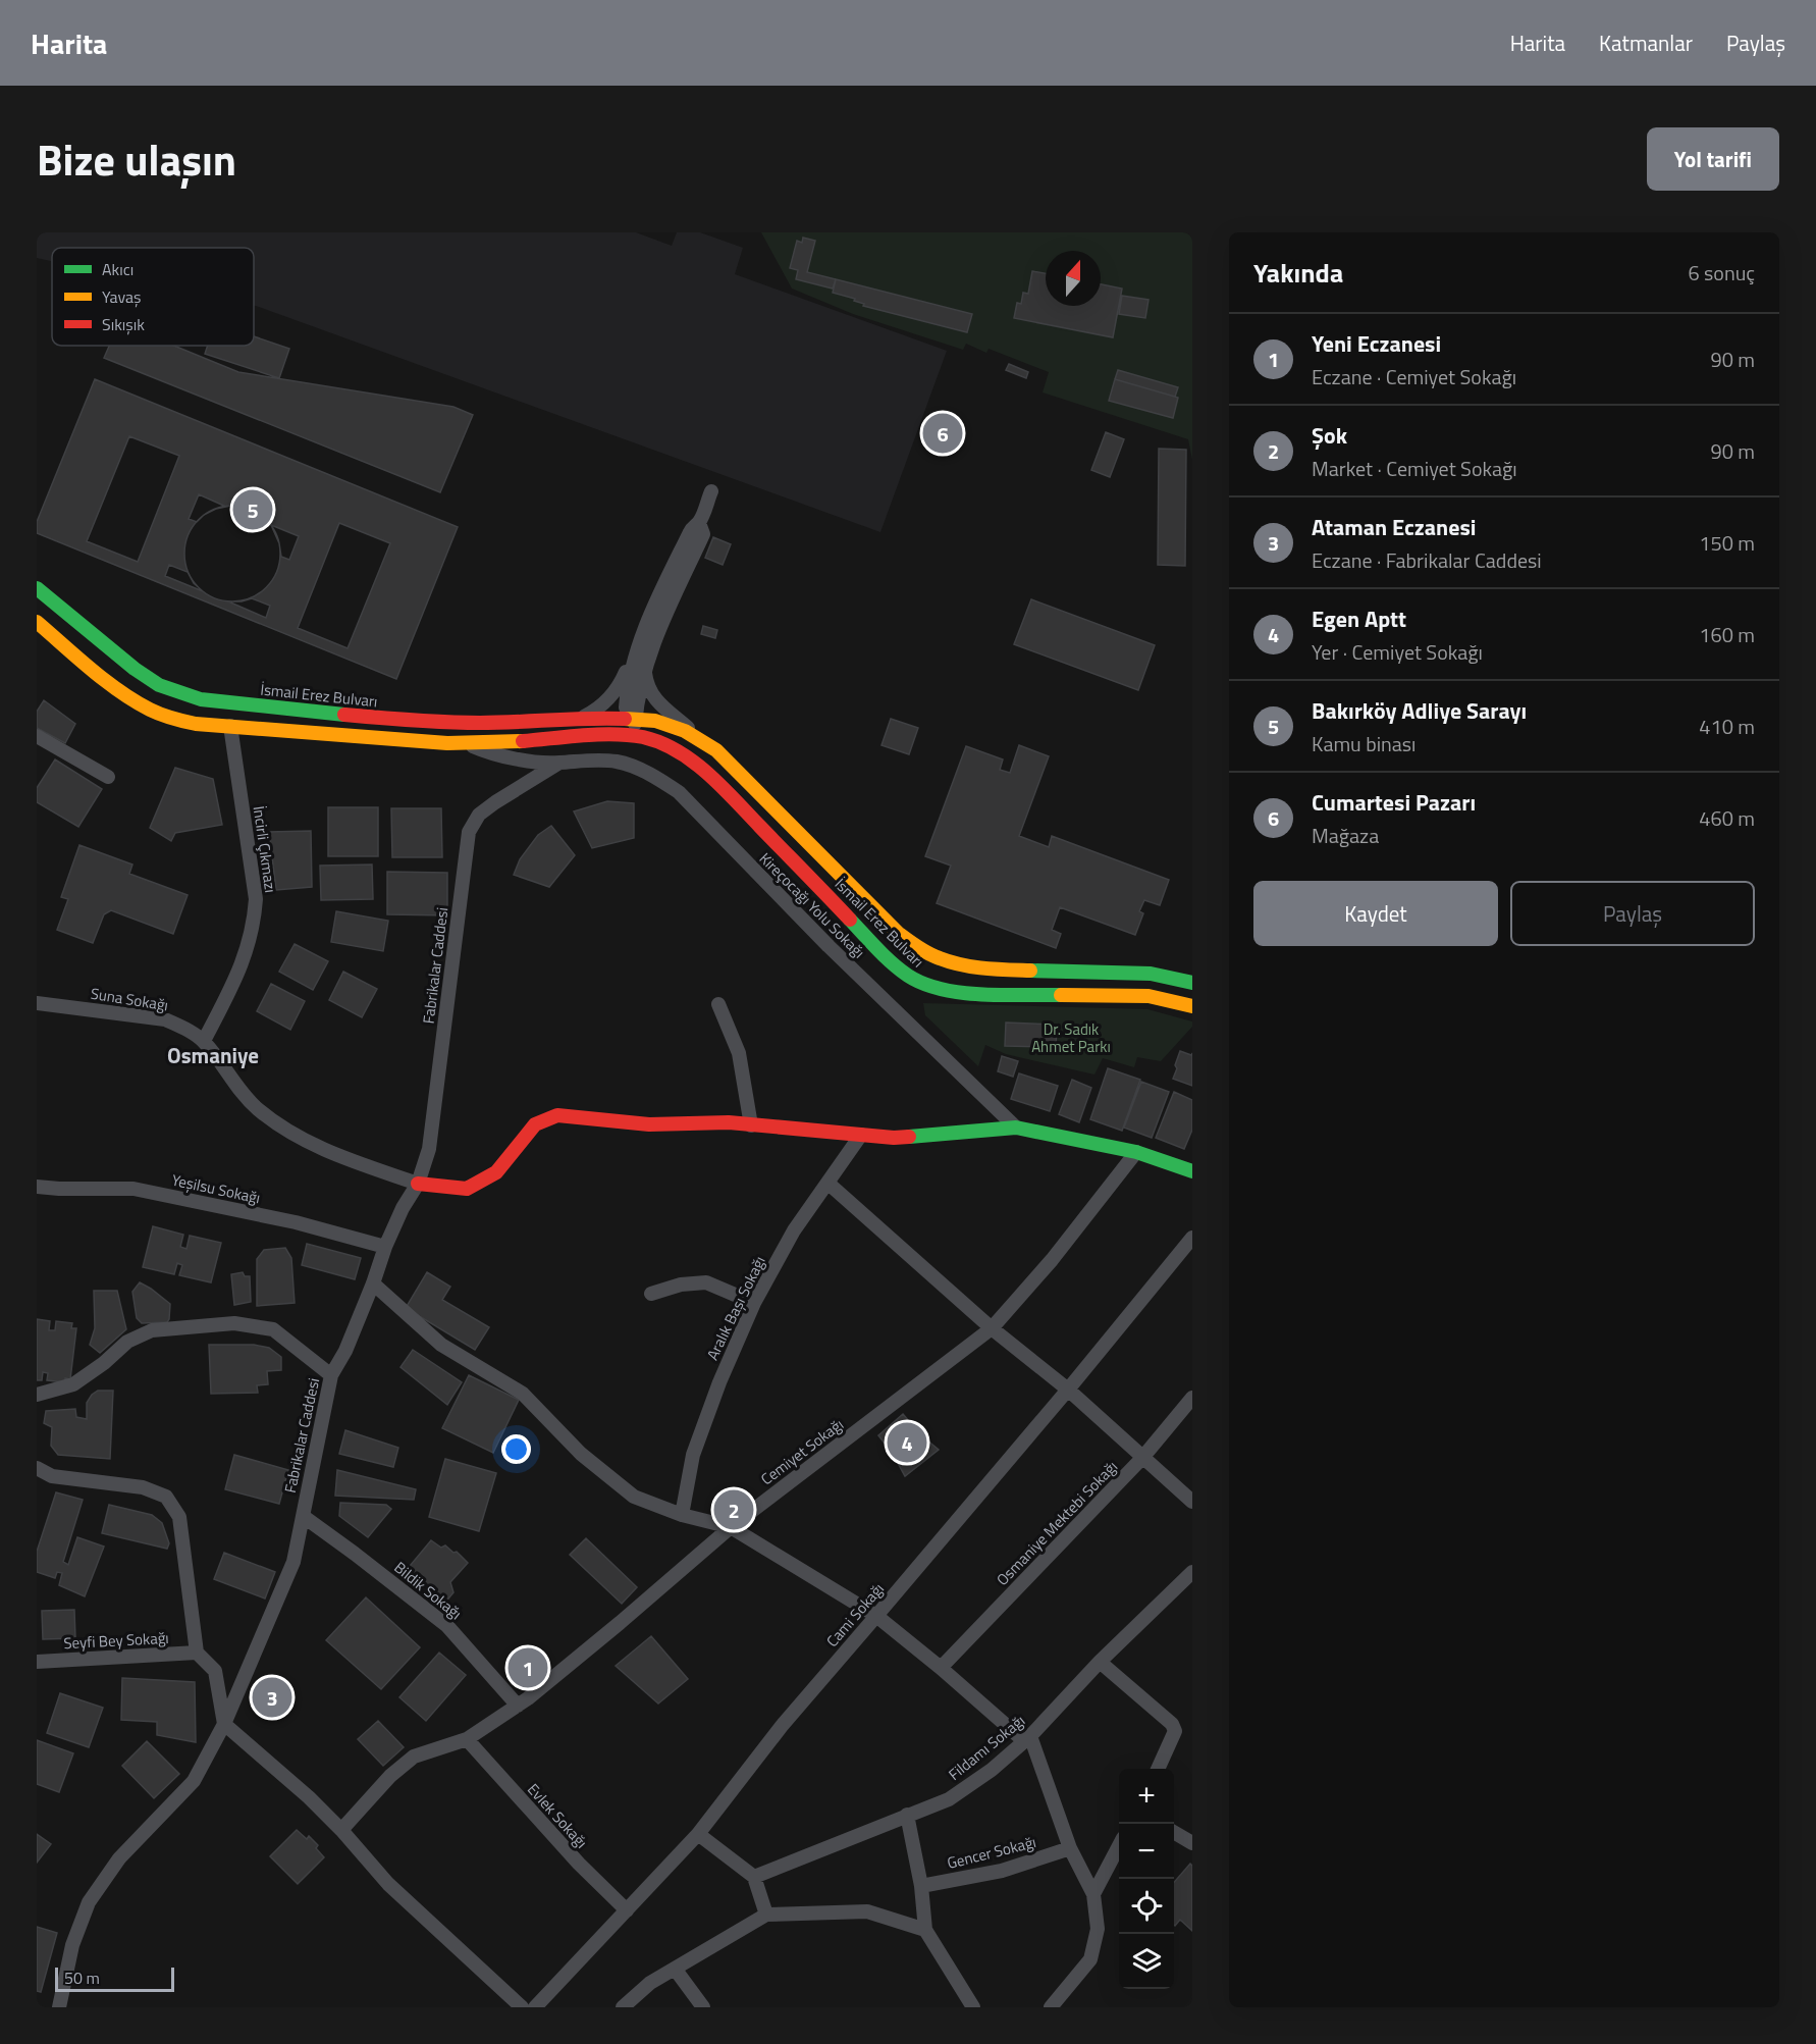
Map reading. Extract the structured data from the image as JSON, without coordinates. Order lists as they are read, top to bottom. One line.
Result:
{"streets":{"street":["İsmail Erez Bulvarı","İncirli Çıkmazı","Kireçocağı Yolu Sokağı","Fabrikalar Caddesi","Suna Sokağı","Yeşilsu Sokağı","Aralık Başı Sokağı","Cemiyet Sokağı","Osmaniye Mektebi Sokağı","Bildik Sokağı","Cami Sokağı","Seyfi Bey Sokağı","Fildamı Sokağı","Evlek Sokağı","Gencer Sokağı"]},"crossings":[["İsmail Erez Bulvarı","İncirli Çıkmazı"],["İsmail Erez Bulvarı","Kireçocağı Yolu Sokağı"],["İncirli Çıkmazı","Suna Sokağı"],["Kireçocağı Yolu Sokağı","Fabrikalar Caddesi"],["Fabrikalar Caddesi","Suna Sokağı"],["Fabrikalar Caddesi","Yeşilsu Sokağı"],["Fabrikalar Caddesi","Bildik Sokağı"],["Cemiyet Sokağı","Bildik Sokağı"],["Cemiyet Sokağı","Evlek Sokağı"],["Cami Sokağı","Evlek Sokağı"]],"districts":["Osmaniye"],"parks":["Dr. Sadık Ahmet Parkı"],"legend":["Akıcı","Yavaş","Sıkışık"],"scale_bar":"50 m","north":"top","page":{"header":"Harita","nav":["Harita","Katmanlar","Paylaş"],"title":"Bize ulaşın","buttons":["Yol tarifi",["Kaydet","Paylaş"]],"heading":["Yakında","6 sonuç"],"list":[{"mark":"1","name":"Yeni Eczanesi","note":"Eczane · Cemiyet Sokağı","value":"90 m"},{"mark":"2","name":"Şok","note":"Market · Cemiyet Sokağı","value":"90 m"},{"mark":"3","name":"Ataman Eczanesi","note":"Eczane · Fabrikalar Caddesi","value":"150 m"},{"mark":"4","name":"Egen Aptt","note":"Yer · Cemiyet Sokağı","value":"160 m"},{"mark":"5","name":"Bakırköy Adliye Sarayı","note":"Kamu binası","value":"410 m"},{"mark":"6","name":"Cumartesi Pazarı","note":"Mağaza","value":"460 m"}],"pins":["6","5","4","2","1","3"],"map_buttons":["+","−"],"scale":"50 m"}}
